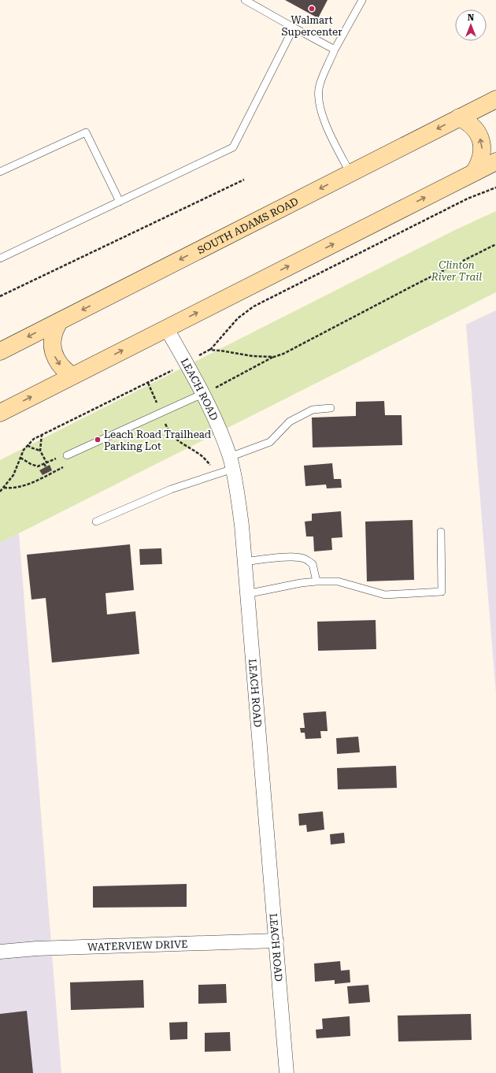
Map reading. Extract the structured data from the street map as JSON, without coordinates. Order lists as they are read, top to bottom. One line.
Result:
{"streets":{"main road":["SOUTH ADAMS ROAD"],"street":["LEACH ROAD","WATERVIEW DRIVE"]},"crossings":[["LEACH ROAD","WATERVIEW DRIVE"]],"parks":["Clinton River Trail"],"places":["Walmart Supercenter","Leach Road Trailhead Parking Lot"],"north":"top"}
